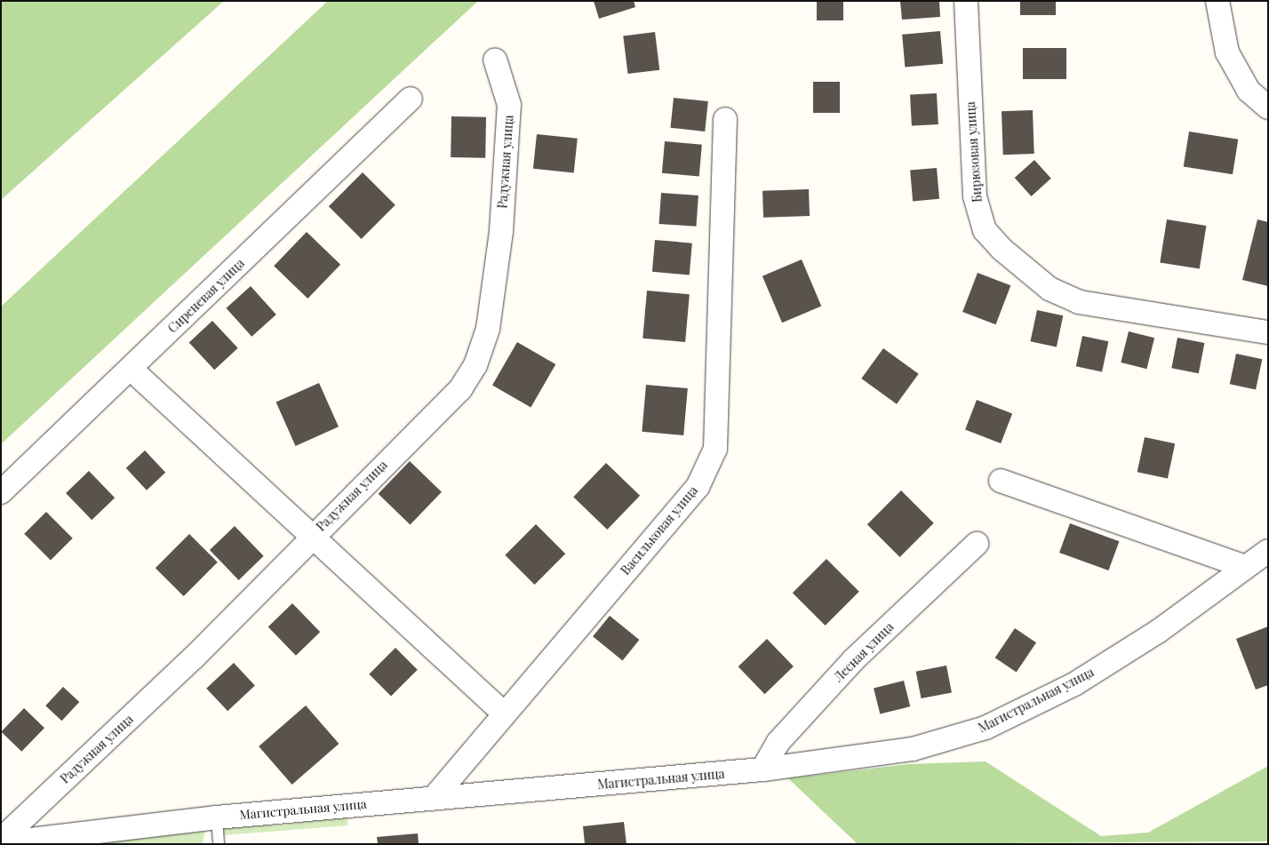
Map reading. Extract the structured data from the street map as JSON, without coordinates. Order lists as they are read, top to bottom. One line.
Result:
{"streets":{"street":["Бирюзовая улица","Радужная улица","Сиреневая улица","Васильковая улица","Лесная улица","Магистральная улица"]},"crossings":[["Васильковая улица","Магистральная улица"],["Лесная улица","Магистральная улица"]]}
